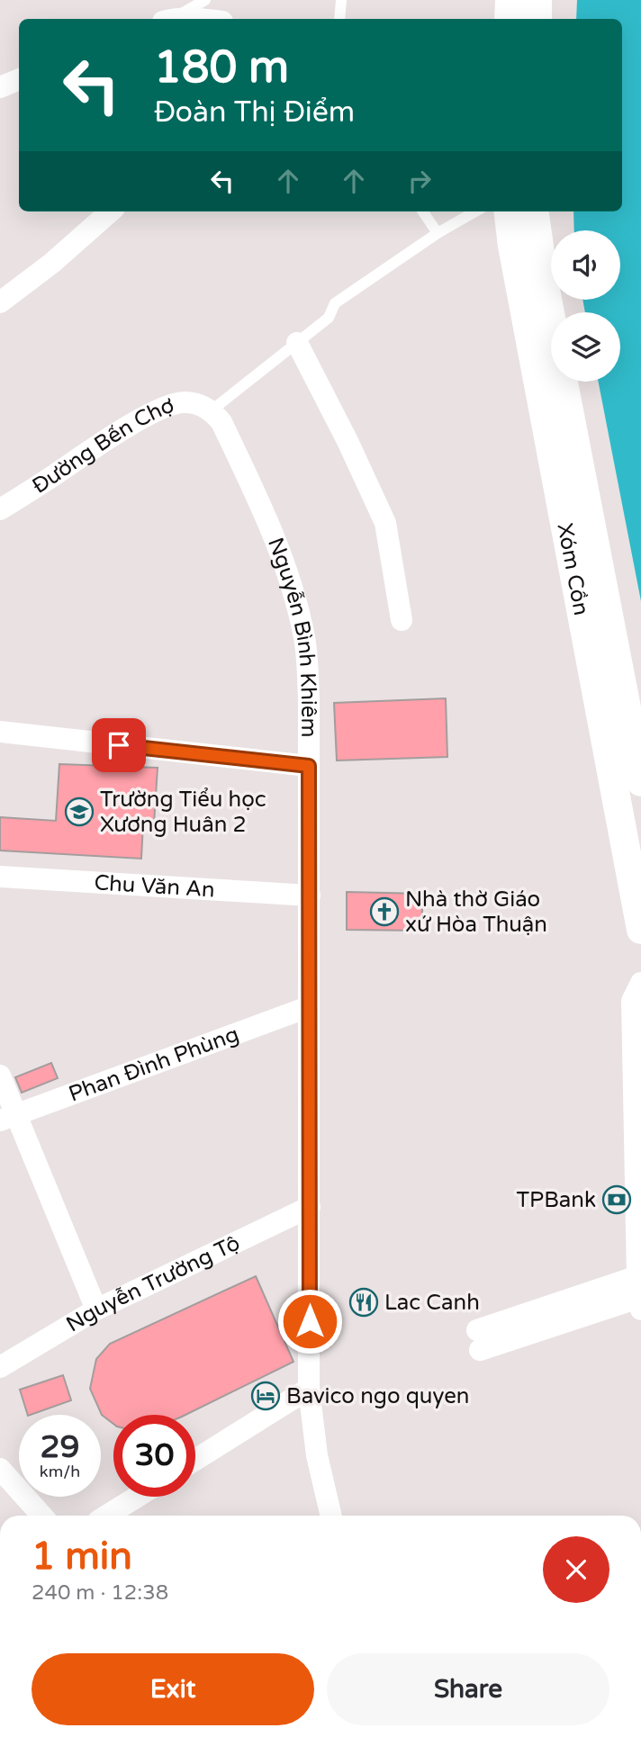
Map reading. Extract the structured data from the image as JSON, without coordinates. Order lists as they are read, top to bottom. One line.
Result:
{"streets":{"street":["Đường Bến Chợ","Xóm Cồn","Nguyễn Bình Khiêm","Chu Văn An","Phan Đình Phùng","Nguyễn Trường Tộ"]},"crossings":[["Đường Bến Chợ","Nguyễn Bình Khiêm"],["Nguyễn Bình Khiêm","Chu Văn An"],["Nguyễn Bình Khiêm","Phan Đình Phùng"],["Nguyễn Bình Khiêm","Nguyễn Trường Tộ"]],"places":{"school or university":["Trường Tiểu học Xương Huân 2"],"church":["Nhà thờ Giáo xứ Hòa Thuận"],"bank":["TPBank"],"restaurant":["Lac Canh"],"hotel":["Bavico ngo quyen"]},"page":{"turn":["180 m","Đoàn Thị Điểm"],"speed":"29 km/h","limit":"30","heading":["1 min","240 m · 12:38"],"buttons":["Exit","Share"]}}
